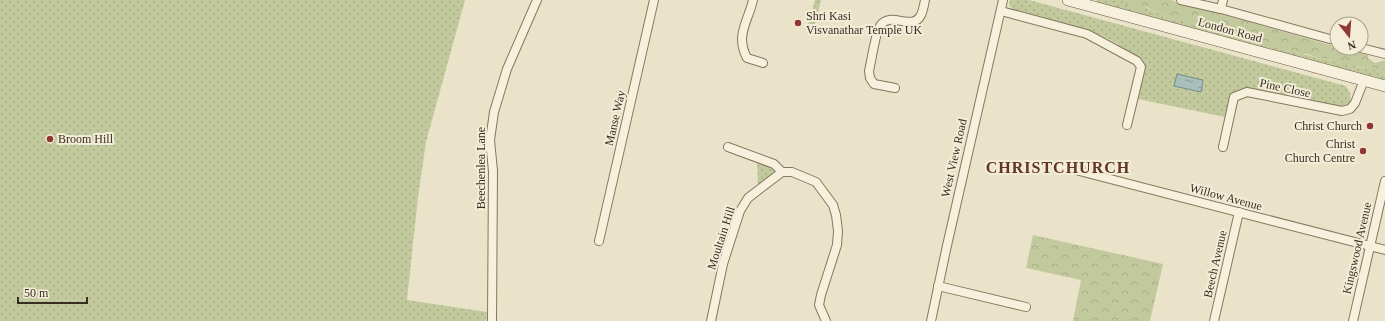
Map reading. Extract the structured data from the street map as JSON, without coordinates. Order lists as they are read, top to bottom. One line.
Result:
{"streets":{"main road":["London Road"],"street":["Pine Close","Manse Way","West View Road","Beechenlea Lane","Willow Avenue","Moultain Hill","Kingswood Avenue","Beech Avenue"]},"crossings":[["London Road","Pine Close"],["Willow Avenue","Kingswood Avenue"],["Willow Avenue","Beech Avenue"]],"districts":["CHRISTCHURCH"],"places":["Shri Kasi Visvanathar Temple UK","Christ Church","Broom Hill","Christ Church Centre"],"scale_bar":"50 m","north":"bottom"}
